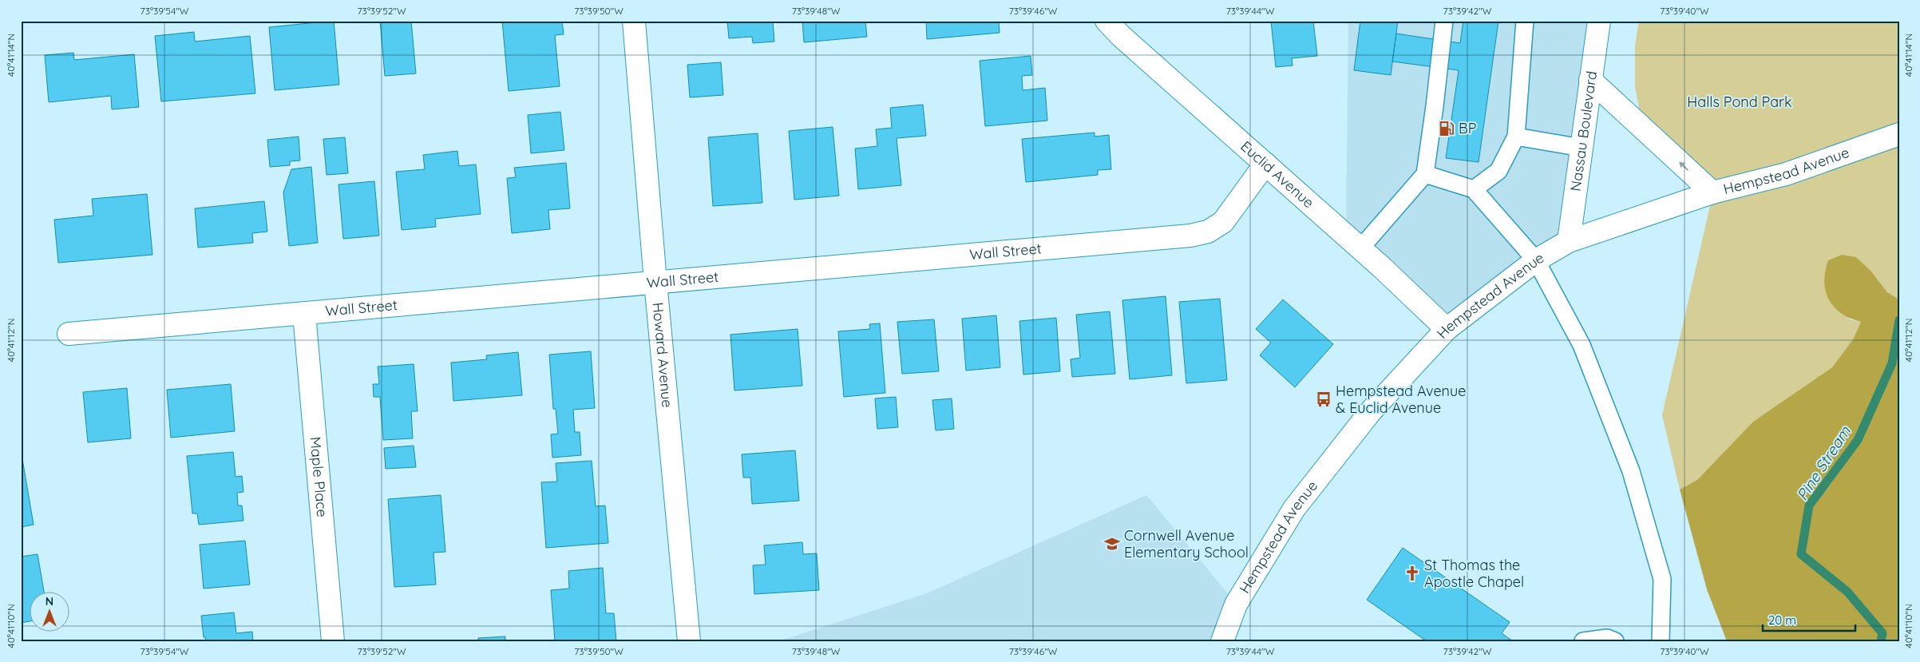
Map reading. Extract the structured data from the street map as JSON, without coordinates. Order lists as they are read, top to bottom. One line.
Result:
{"streets":{"street":["Nassau Boulevard","Hempstead Avenue","Euclid Avenue","Wall Street","Howard Avenue","Maple Place"]},"crossings":[["Nassau Boulevard","Hempstead Avenue"],["Hempstead Avenue","Euclid Avenue"],["Euclid Avenue","Wall Street"],["Wall Street","Howard Avenue"],["Wall Street","Maple Place"]],"water":["Pine Stream"],"parks":["Halls Pond Park"],"places":{"fuel station":["BP"],"bus stop":["Hempstead Avenue & Euclid Avenue"],"school or university":["Cornwell Avenue Elementary School"],"church":["St Thomas the Apostle Chapel"]},"scale_bar":"20 m","north":"top","coordinates":["73°39'54\"W","73°39'52\"W","73°39'50\"W","73°39'48\"W","73°39'46\"W","73°39'44\"W","73°39'42\"W","73°39'40\"W","40°41'14\"N","40°41'12\"N","40°41'10\"N"]}
